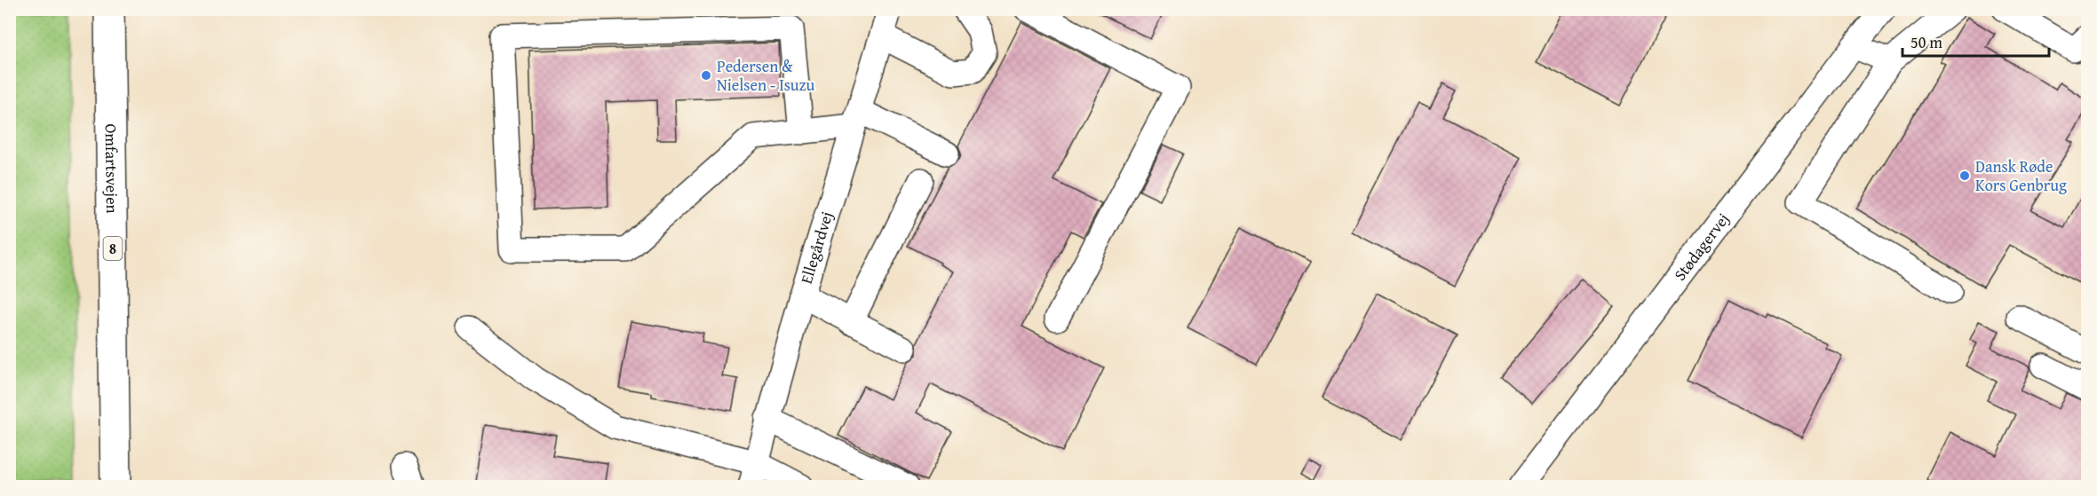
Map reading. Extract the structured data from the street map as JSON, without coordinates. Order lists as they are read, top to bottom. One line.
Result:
{"streets":{"highway":["Omfartsvejen","8"],"street":["Ellegårdvej","Stødagervej"]},"places":["Pedersen & Nielsen - Isuzu","Dansk Røde Kors Genbrug"],"scale_bar":"50 m"}
